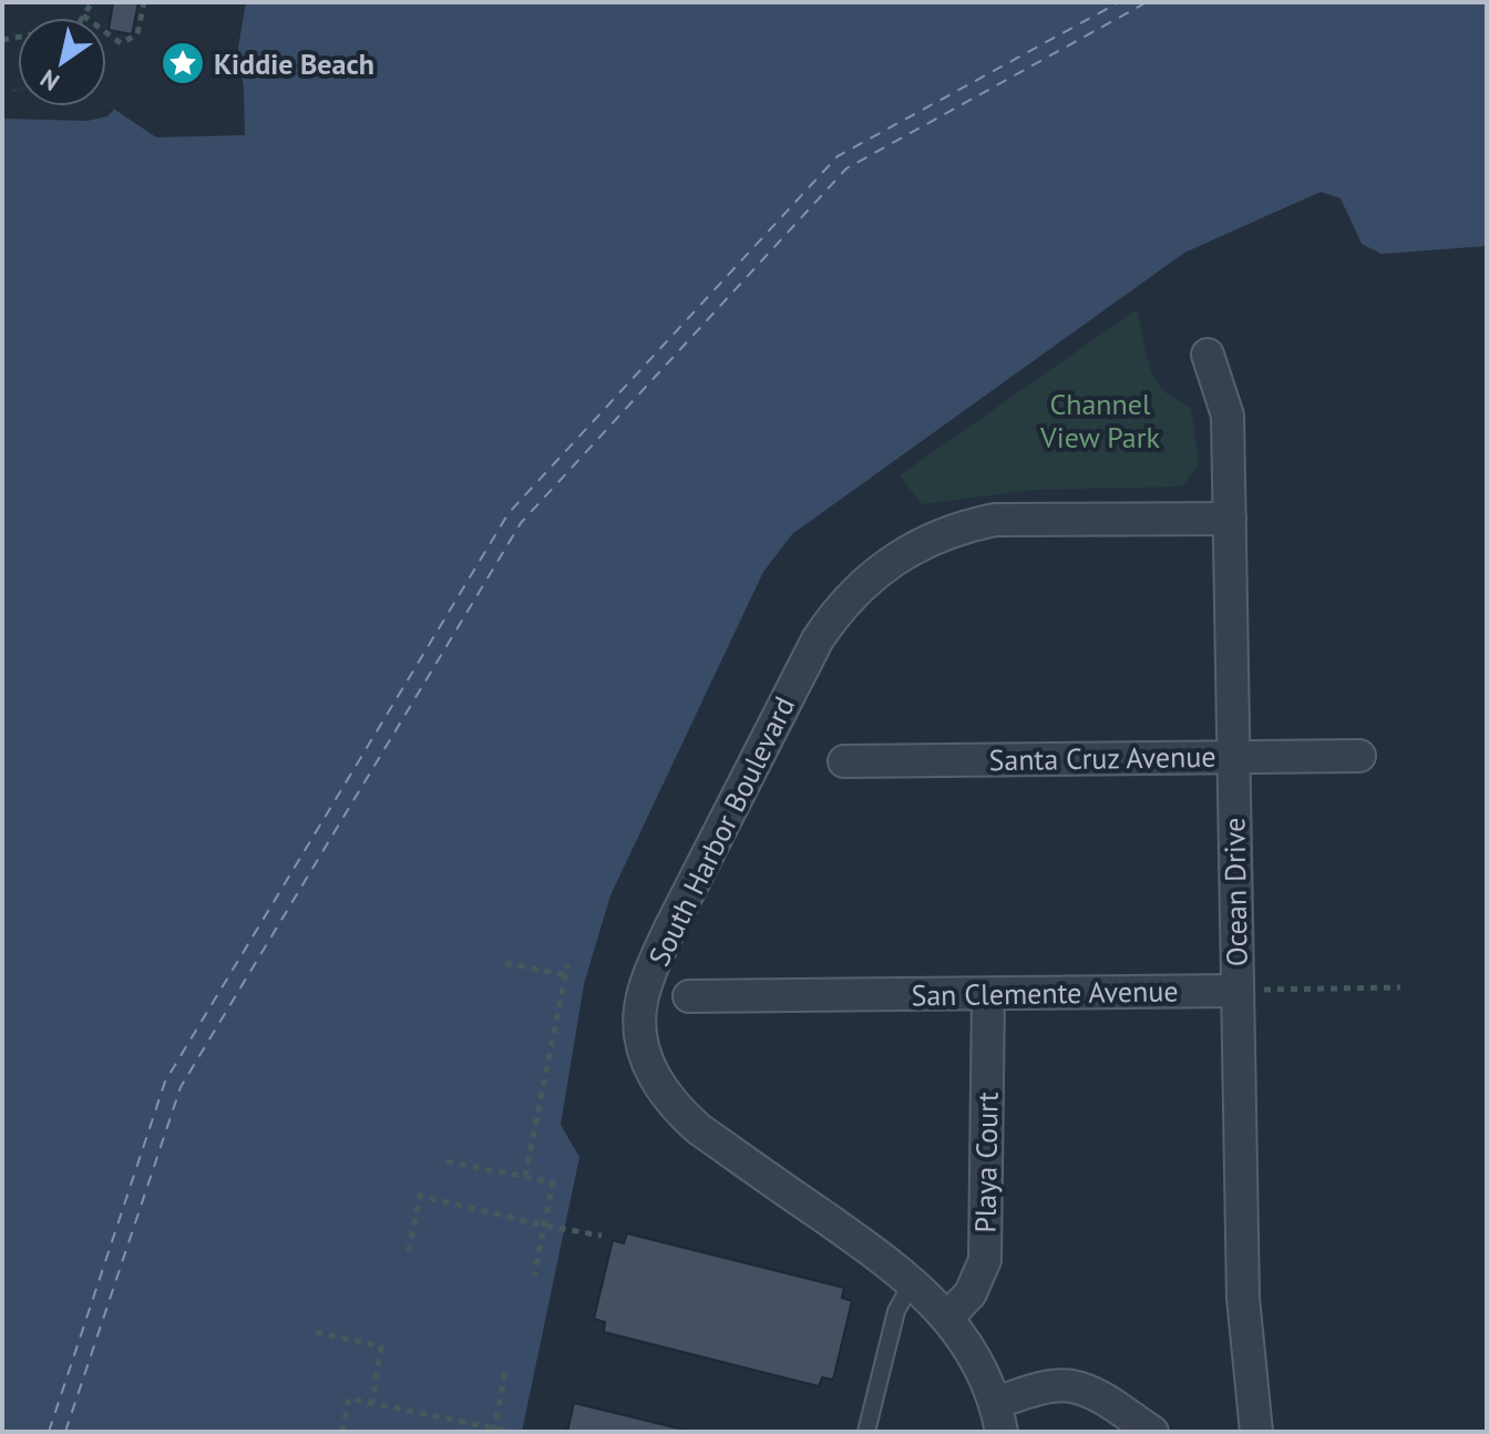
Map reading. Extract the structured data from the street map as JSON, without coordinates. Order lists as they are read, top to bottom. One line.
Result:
{"streets":{"street":["Santa Cruz Avenue","South Harbor Boulevard","Ocean Drive","San Clemente Avenue","Playa Court"]},"crossings":[["Santa Cruz Avenue","Ocean Drive"],["South Harbor Boulevard","Ocean Drive"],["South Harbor Boulevard","Playa Court"],["Ocean Drive","San Clemente Avenue"],["San Clemente Avenue","Playa Court"]],"parks":["Channel View Park"],"places":{"place":["Kiddie Beach"]},"north":"bottom left"}
